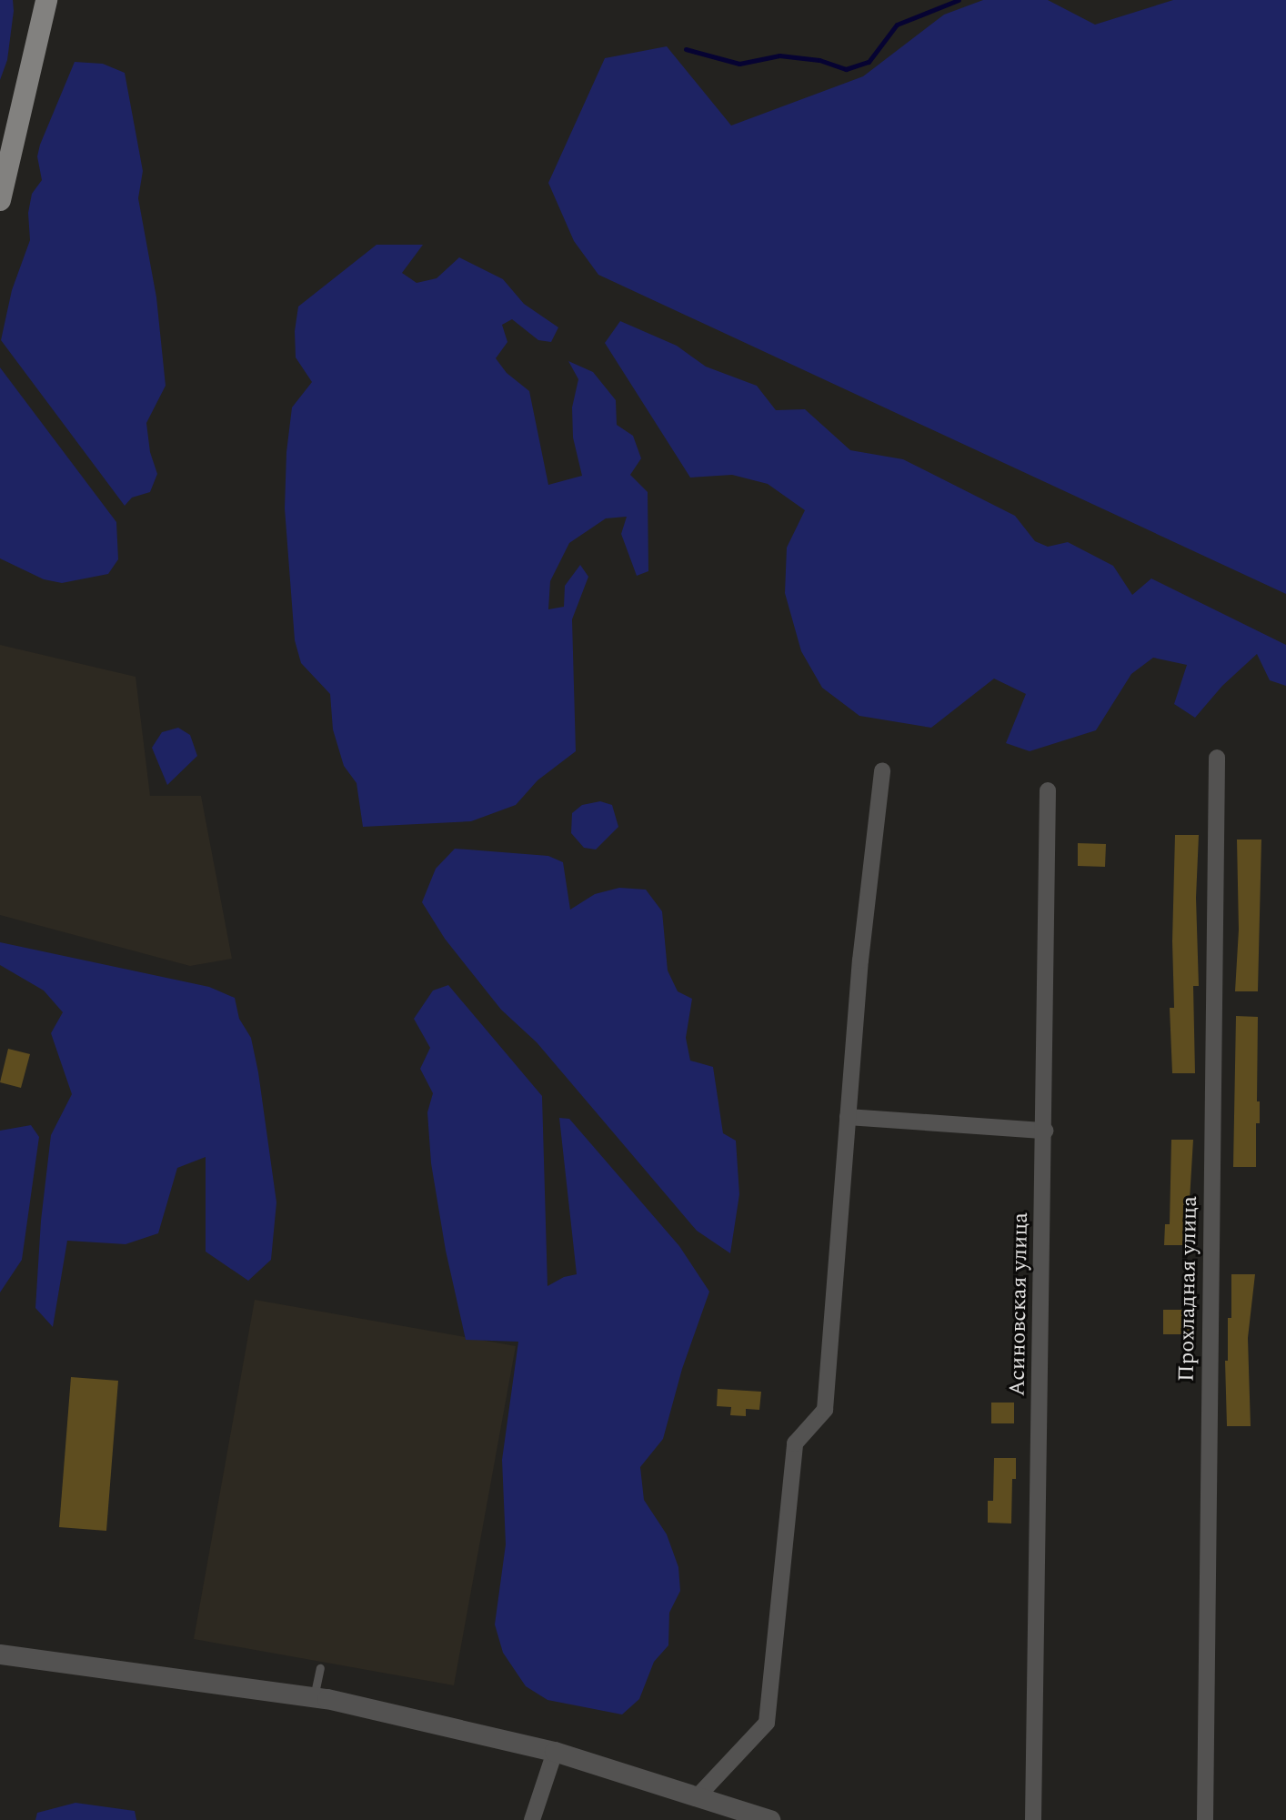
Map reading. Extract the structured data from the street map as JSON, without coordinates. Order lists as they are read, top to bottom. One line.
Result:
{"streets":{"street":["Прохладная улица","Асиновская улица"]}}
